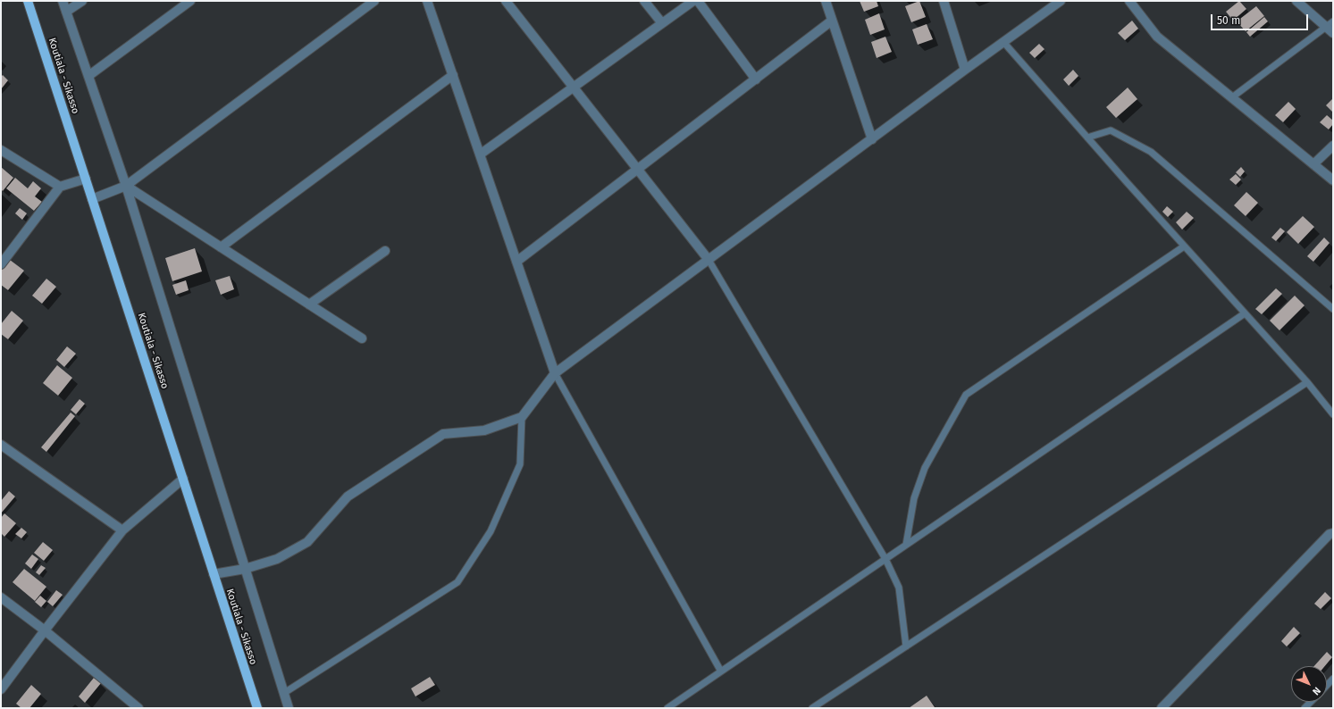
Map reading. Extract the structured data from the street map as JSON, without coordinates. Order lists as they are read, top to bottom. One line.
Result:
{"streets":{"main road":["Koutiala - Sikasso"]},"scale_bar":"50 m","north":"bottom right"}
